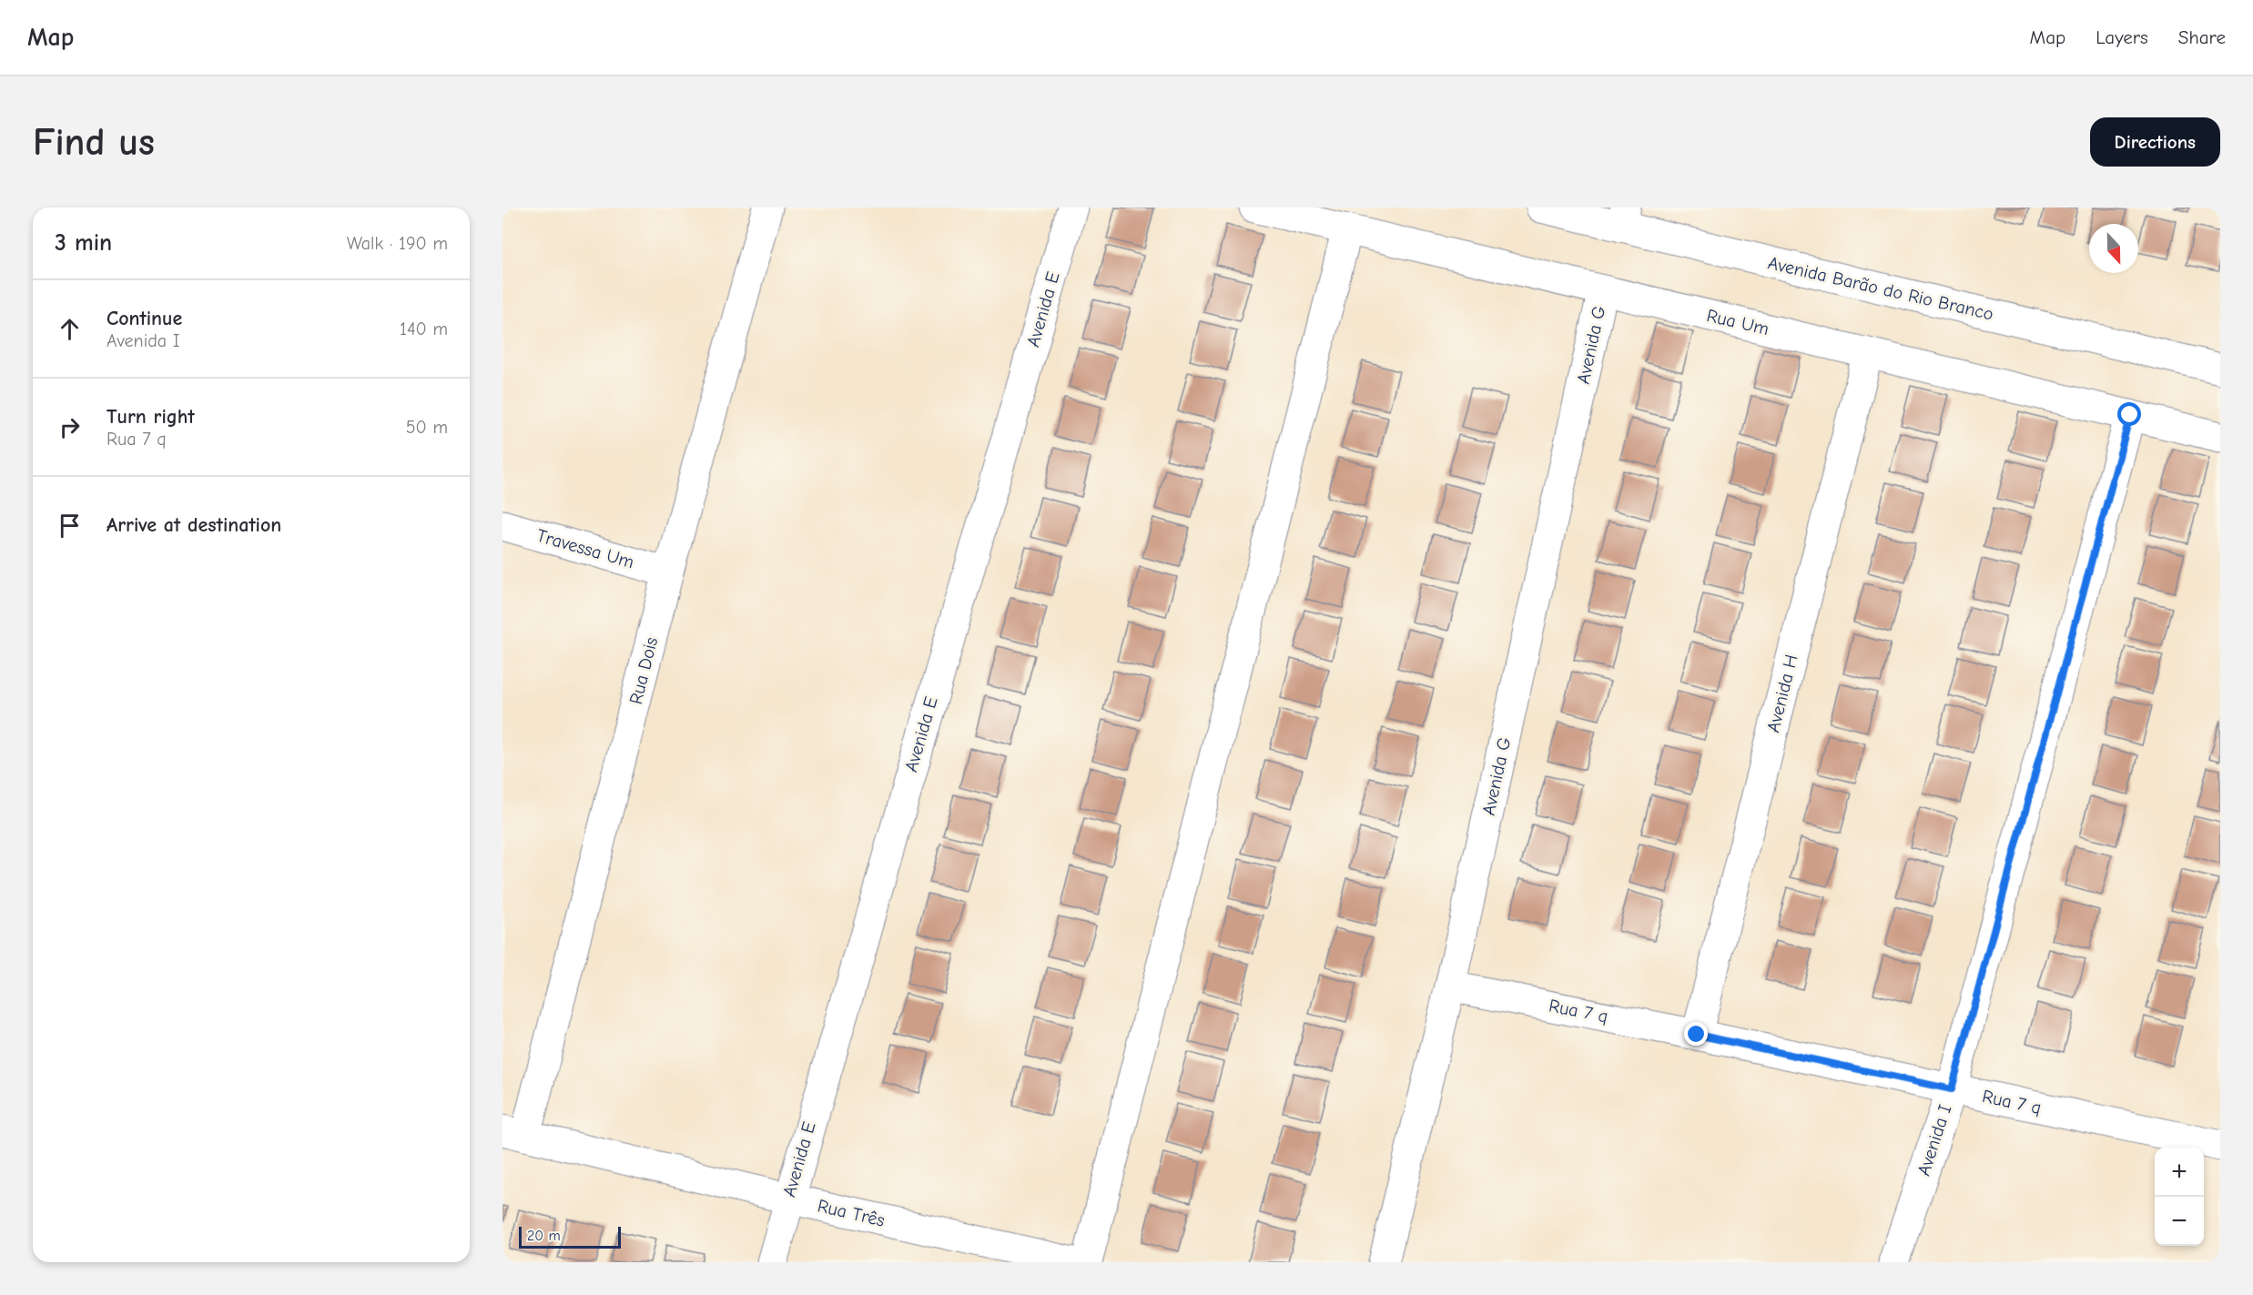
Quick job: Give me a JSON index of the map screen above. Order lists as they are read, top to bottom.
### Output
{
  "streets": {
    "street": [
      "Avenida Barão do Rio Branco",
      "Avenida E",
      "Rua Um",
      "Avenida G",
      "Travessa Um",
      "Rua Dois",
      "Avenida H",
      "Rua 7 q",
      "Avenida I",
      "Rua Três"
    ]
  },
  "crossings": [
    ["Avenida E", "Rua Três"],
    ["Rua Um", "Avenida G"],
    ["Rua Um", "Avenida H"],
    ["Rua Um", "Avenida I"],
    ["Avenida G", "Rua 7 q"],
    ["Travessa Um", "Rua Dois"],
    ["Rua Dois", "Rua Três"],
    ["Avenida H", "Rua 7 q"],
    ["Rua 7 q", "Avenida I"]
  ],
  "scale_bar": "20 m",
  "north": "bottom",
  "page": {
    "header": "Map",
    "nav": ["Map", "Layers", "Share"],
    "buttons": "Directions",
    "title": "Find us",
    "heading": ["3 min", "Walk · 190 m"],
    "list": [
      ["Continue", "Avenida I", "140 m"],
      ["Turn right", "Rua 7 q", "50 m"],
      "Arrive at destination"
    ],
    "map_buttons": ["+", "−"],
    "scale": "20 m"
  }
}
